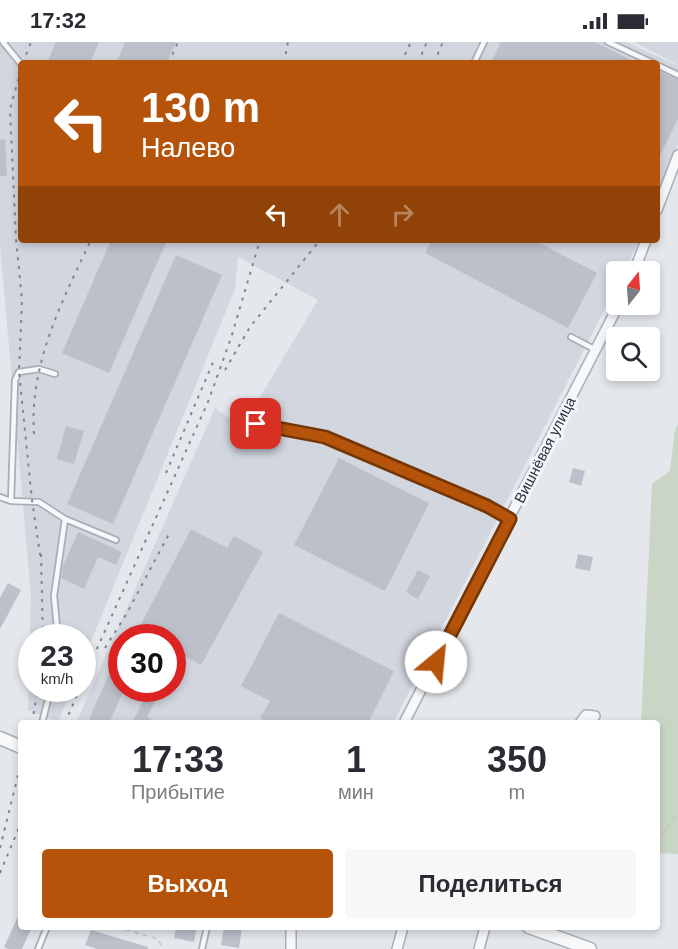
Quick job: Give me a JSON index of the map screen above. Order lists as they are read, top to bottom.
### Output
{
  "streets": {
    "street": ["Вишнёвая улица"]
  },
  "north": "top",
  "page": {
    "status": "17:32",
    "turn": ["130 m", "Налево"],
    "speed": "23 km/h",
    "limit": "30",
    "eta": [
      "17:33",
      "Прибытие",
      "1",
      "мин",
      "350",
      "m"
    ],
    "buttons": ["Выход", "Поделиться"]
  }
}
